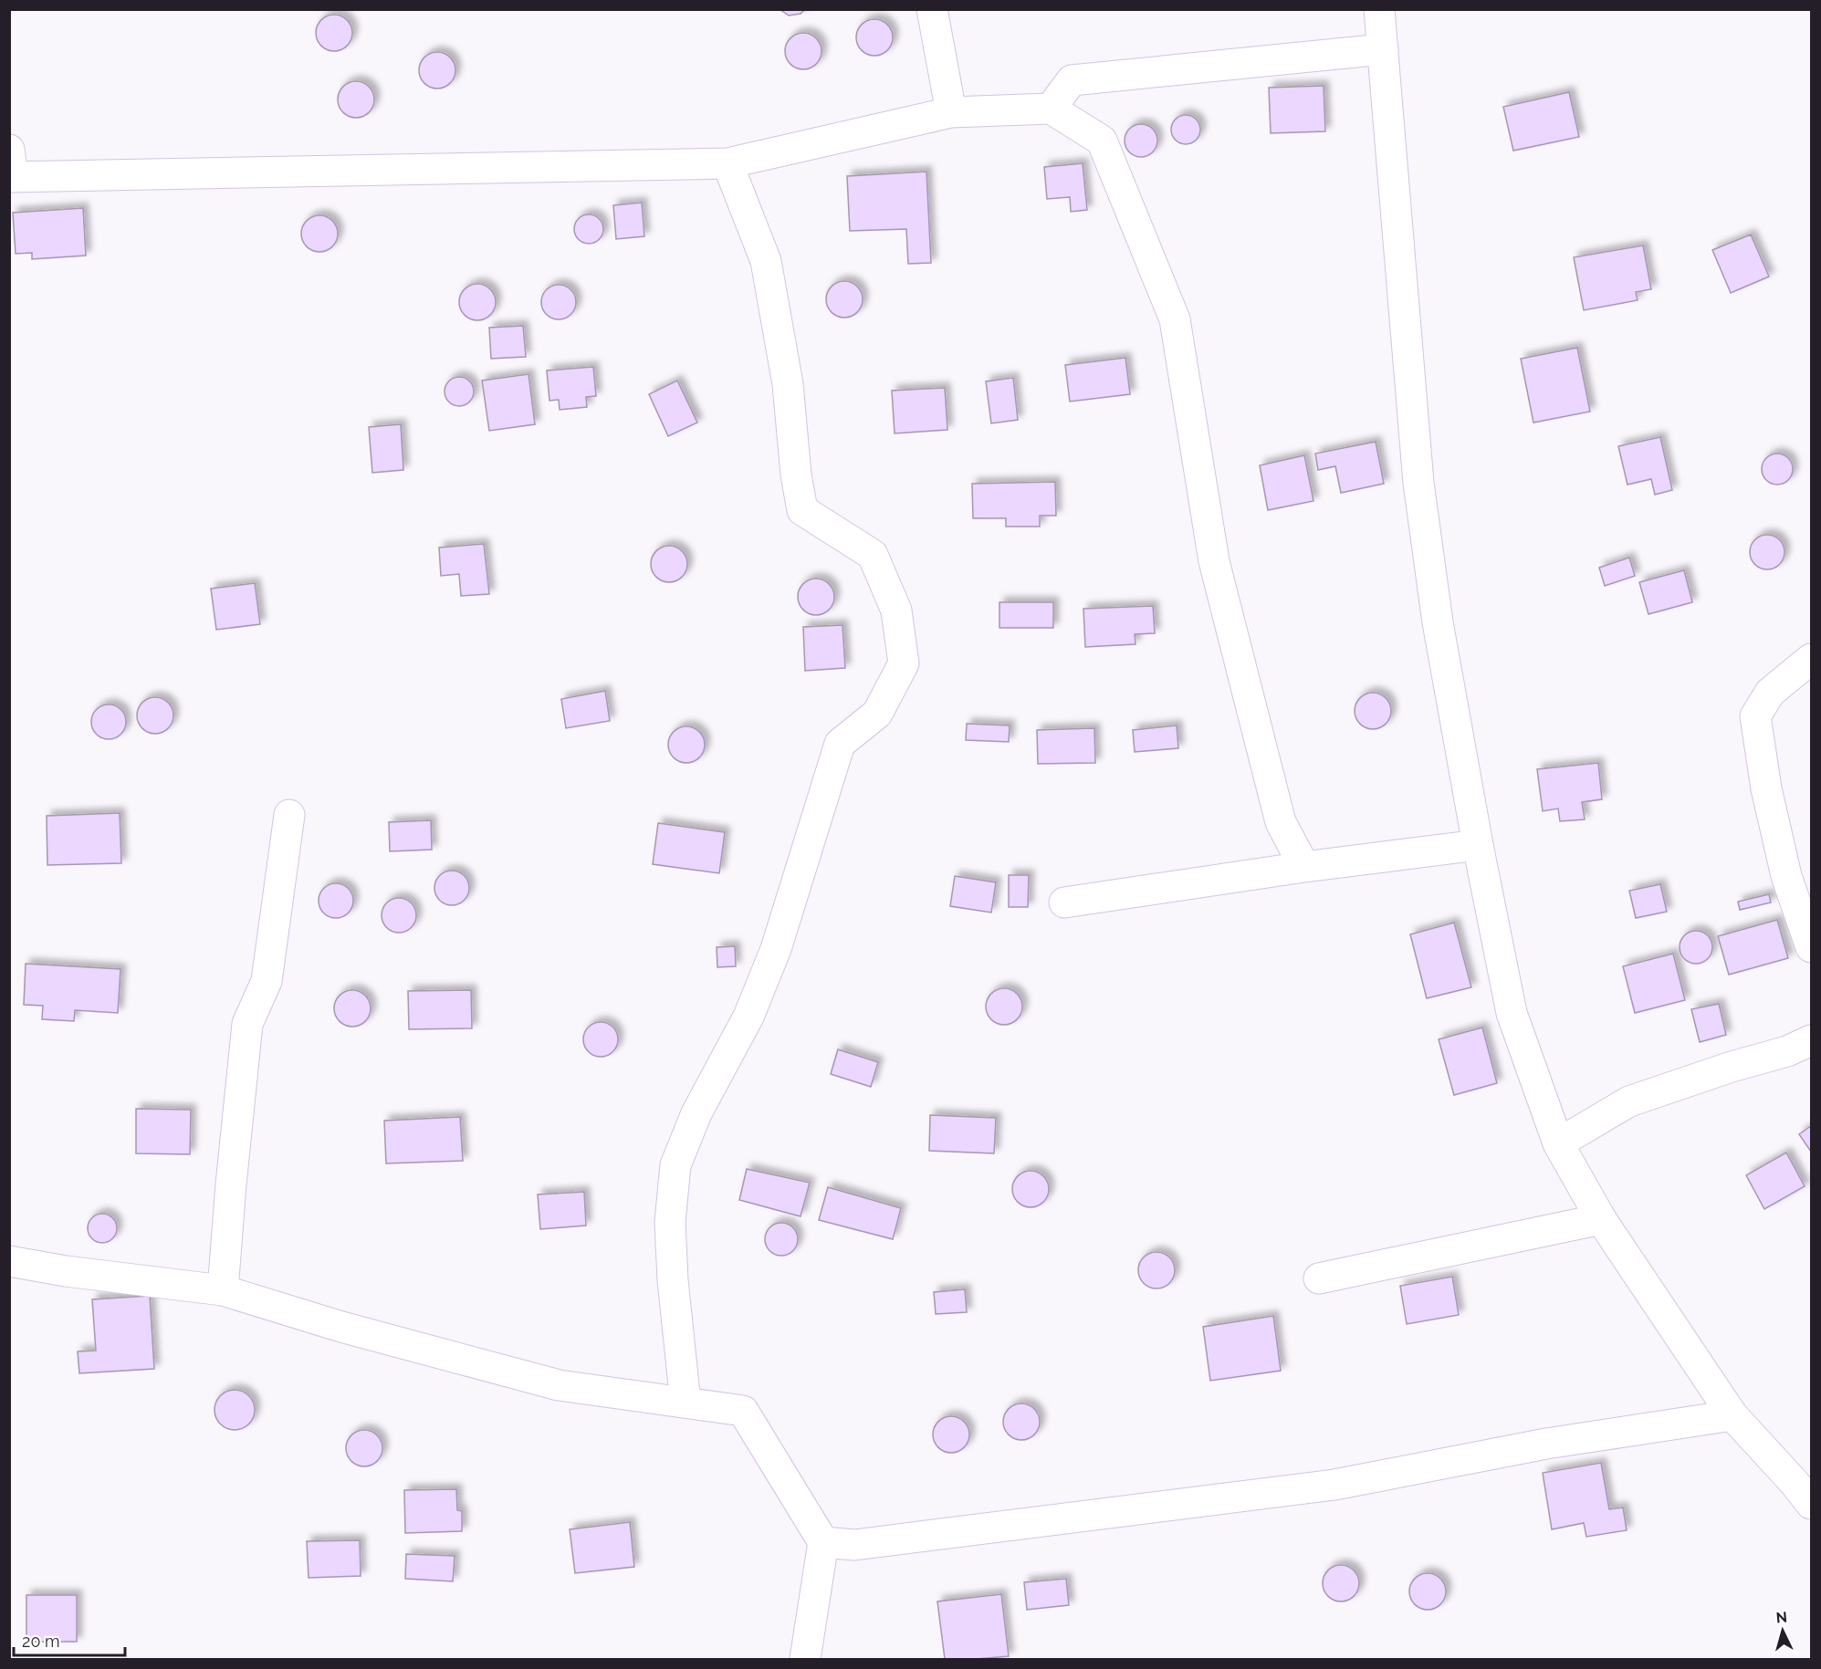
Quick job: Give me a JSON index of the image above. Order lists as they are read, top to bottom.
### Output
{
  "scale_bar": "20 m",
  "north": "top"
}
